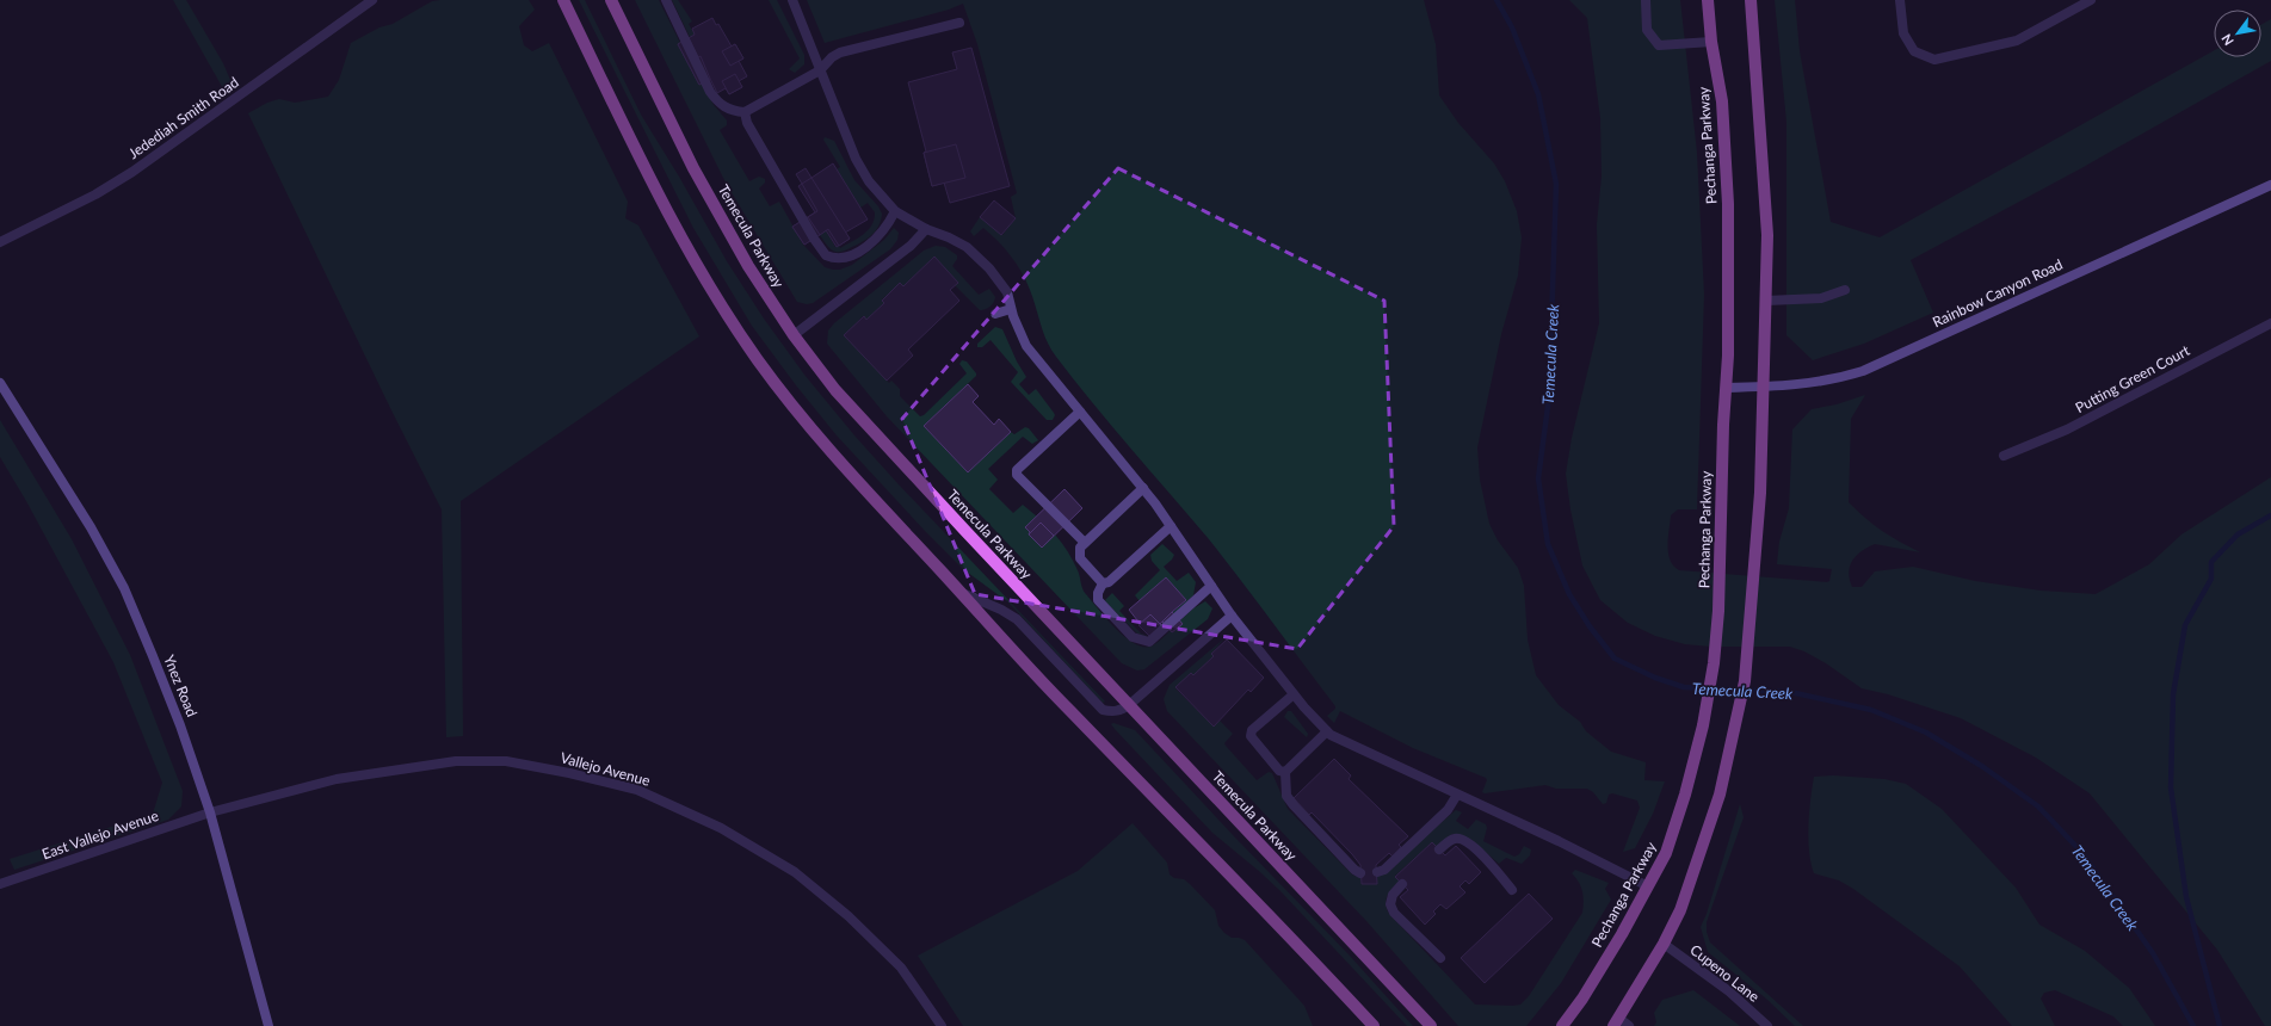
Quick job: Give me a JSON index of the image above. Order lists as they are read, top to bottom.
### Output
{
  "streets": {
    "main road": [
      "Pechanga Parkway",
      "Temecula Parkway",
      "Rainbow Canyon Road",
      "Ynez Road"
    ],
    "street": [
      "Jedediah Smith Road",
      "Putting Green Court",
      "Vallejo Avenue",
      "East Vallejo Avenue",
      "Cupeno Lane"
    ]
  },
  "crossings": [
    ["Pechanga Parkway", "Rainbow Canyon Road"],
    ["Ynez Road", "Vallejo Avenue"],
    ["Ynez Road", "East Vallejo Avenue"],
    ["Vallejo Avenue", "East Vallejo Avenue"]
  ],
  "water": ["Temecula Creek"],
  "north": "bottom left"
}
